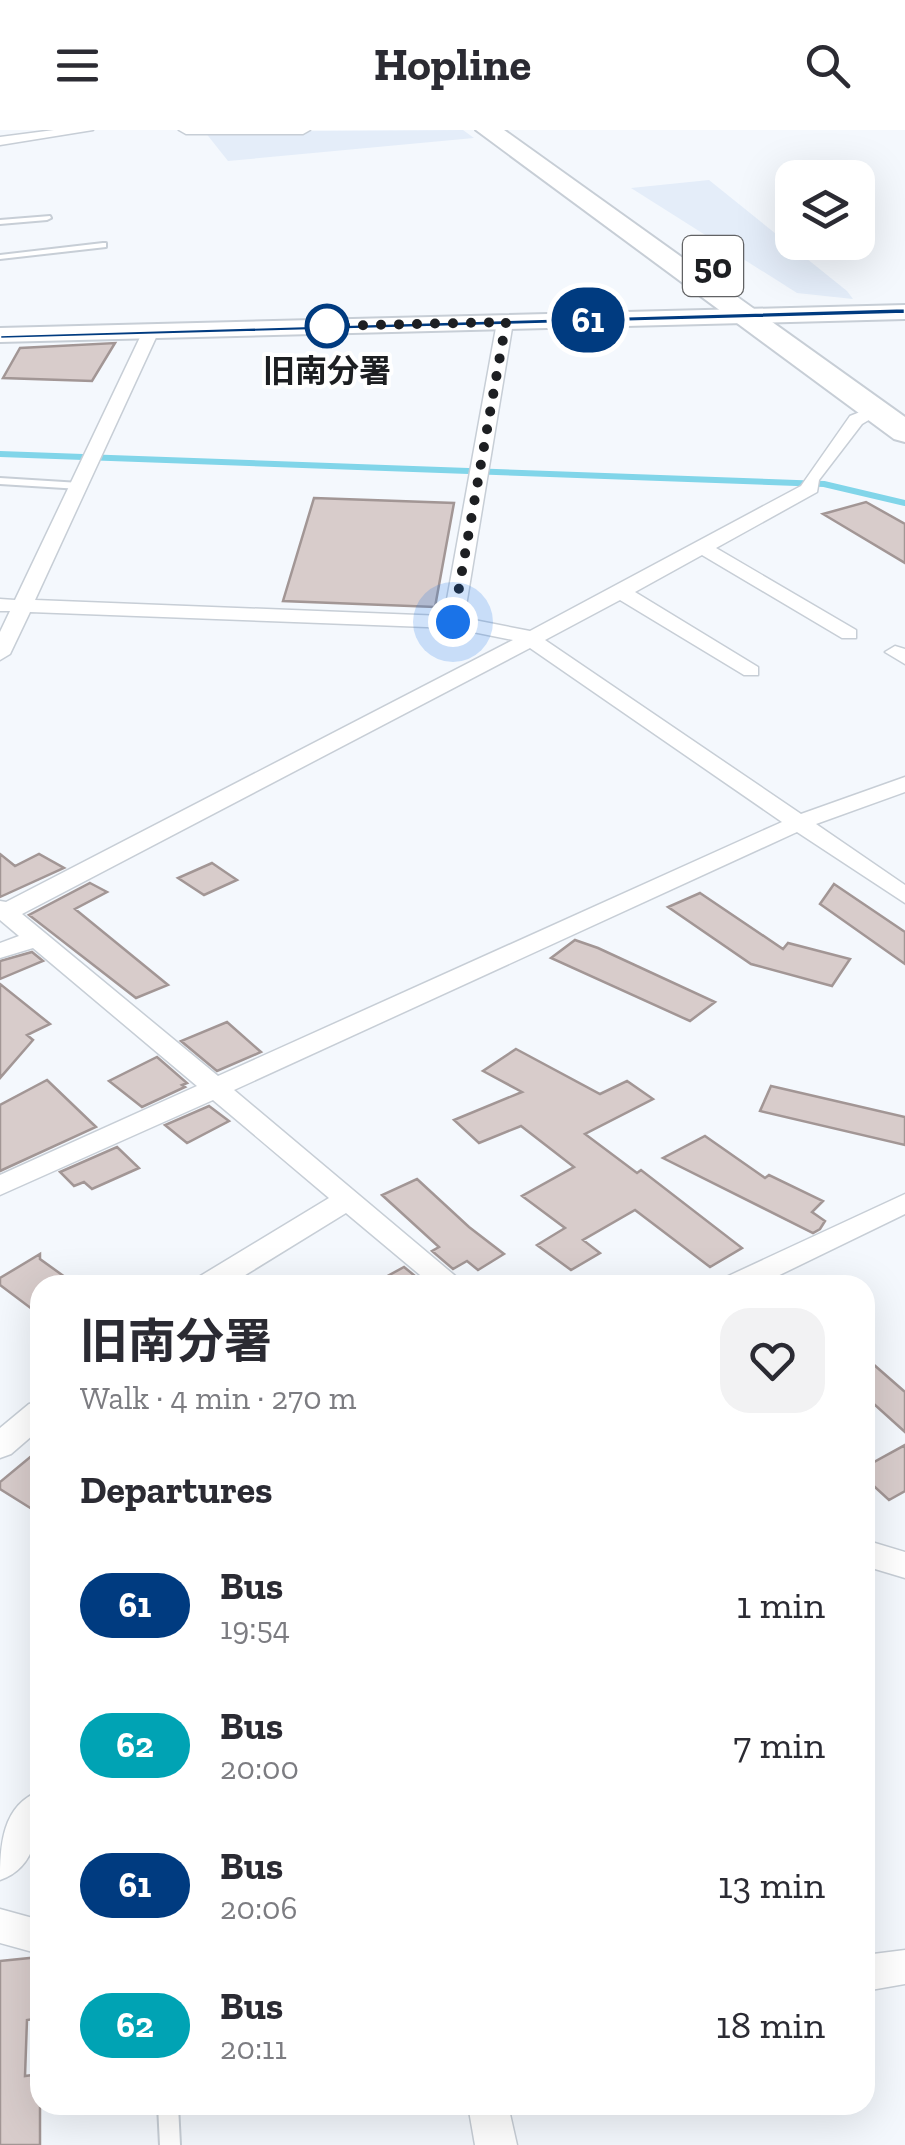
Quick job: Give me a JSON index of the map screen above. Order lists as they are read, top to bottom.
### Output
{
  "streets": {
    "highway": ["50"]
  },
  "places": ["旧南分署"],
  "lines": ["bus line 61"],
  "page": {
    "header": "Hopline",
    "on_map": "61",
    "heading": [
      ["旧南分署", "Walk · 4 min · 270 m"],
      "Departures"
    ],
    "list": [
      {
        "mark": "61",
        "name": "Bus",
        "note": "19:54",
        "value": "1 min"
      },
      {
        "mark": "62",
        "name": "Bus",
        "note": "20:00",
        "value": "7 min"
      },
      {
        "mark": "61",
        "name": "Bus",
        "note": "20:06",
        "value": "13 min"
      },
      {
        "mark": "62",
        "name": "Bus",
        "note": "20:11",
        "value": "18 min"
      }
    ]
  }
}
